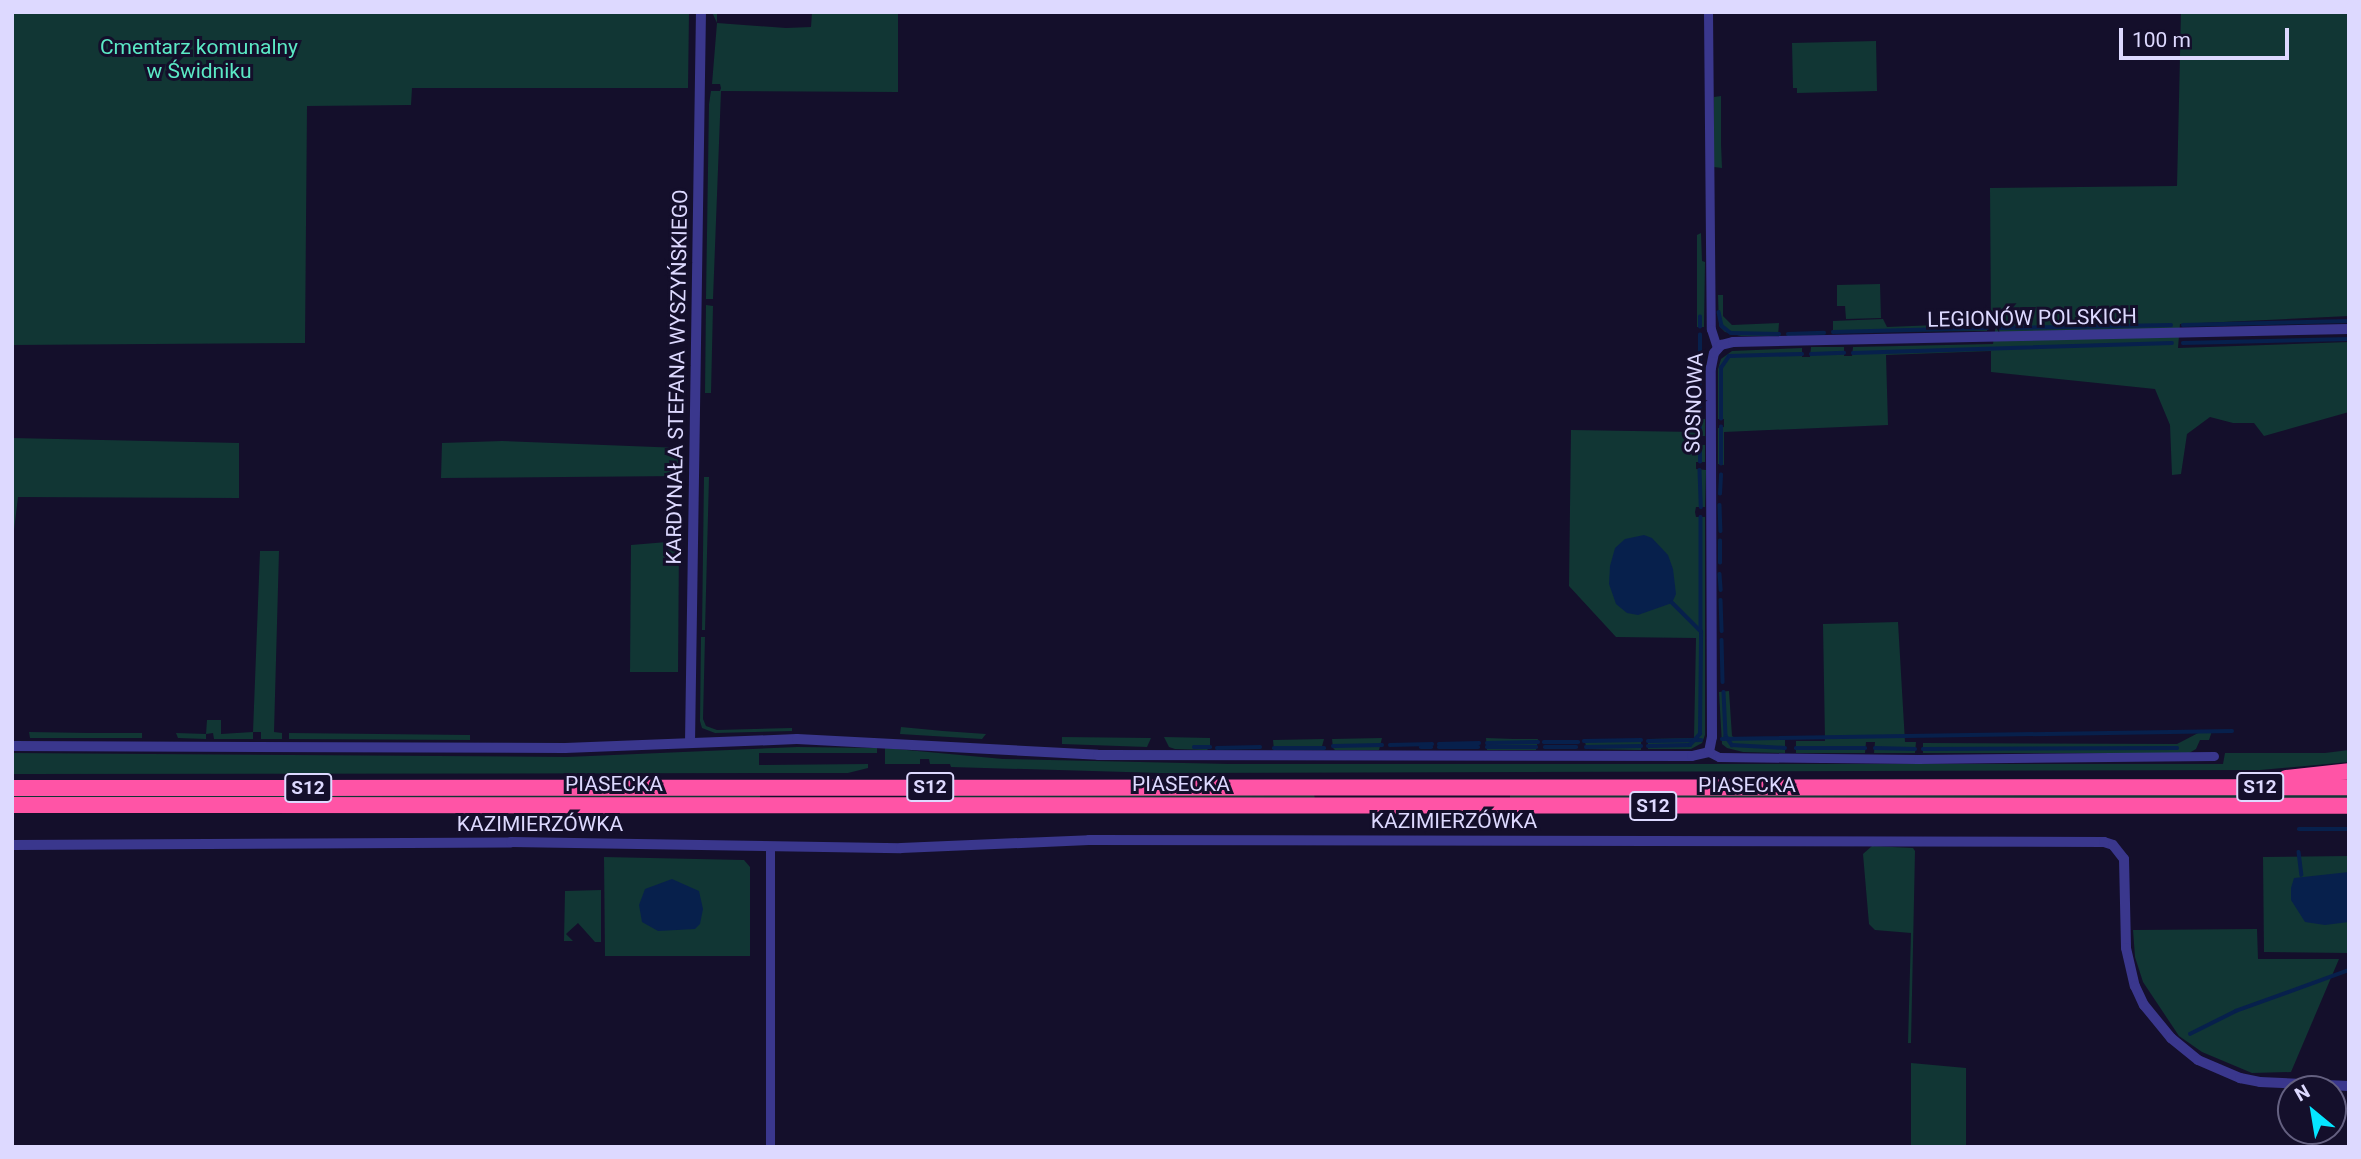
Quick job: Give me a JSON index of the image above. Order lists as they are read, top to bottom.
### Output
{
  "streets": {
    "highway": ["PIASECKA", "S12"],
    "street": [
      "LEGIONÓW POLSKICH",
      "KARDYNAŁA STEFANA WYSZYŃSKIEGO",
      "SOSNOWA",
      "KAZIMIERZÓWKA"
    ]
  },
  "crossings": [
    ["LEGIONÓW POLSKICH", "SOSNOWA"]
  ],
  "parks": ["Cmentarz komunalny w Świdniku"],
  "scale_bar": "100 m",
  "north": "top left"
}
